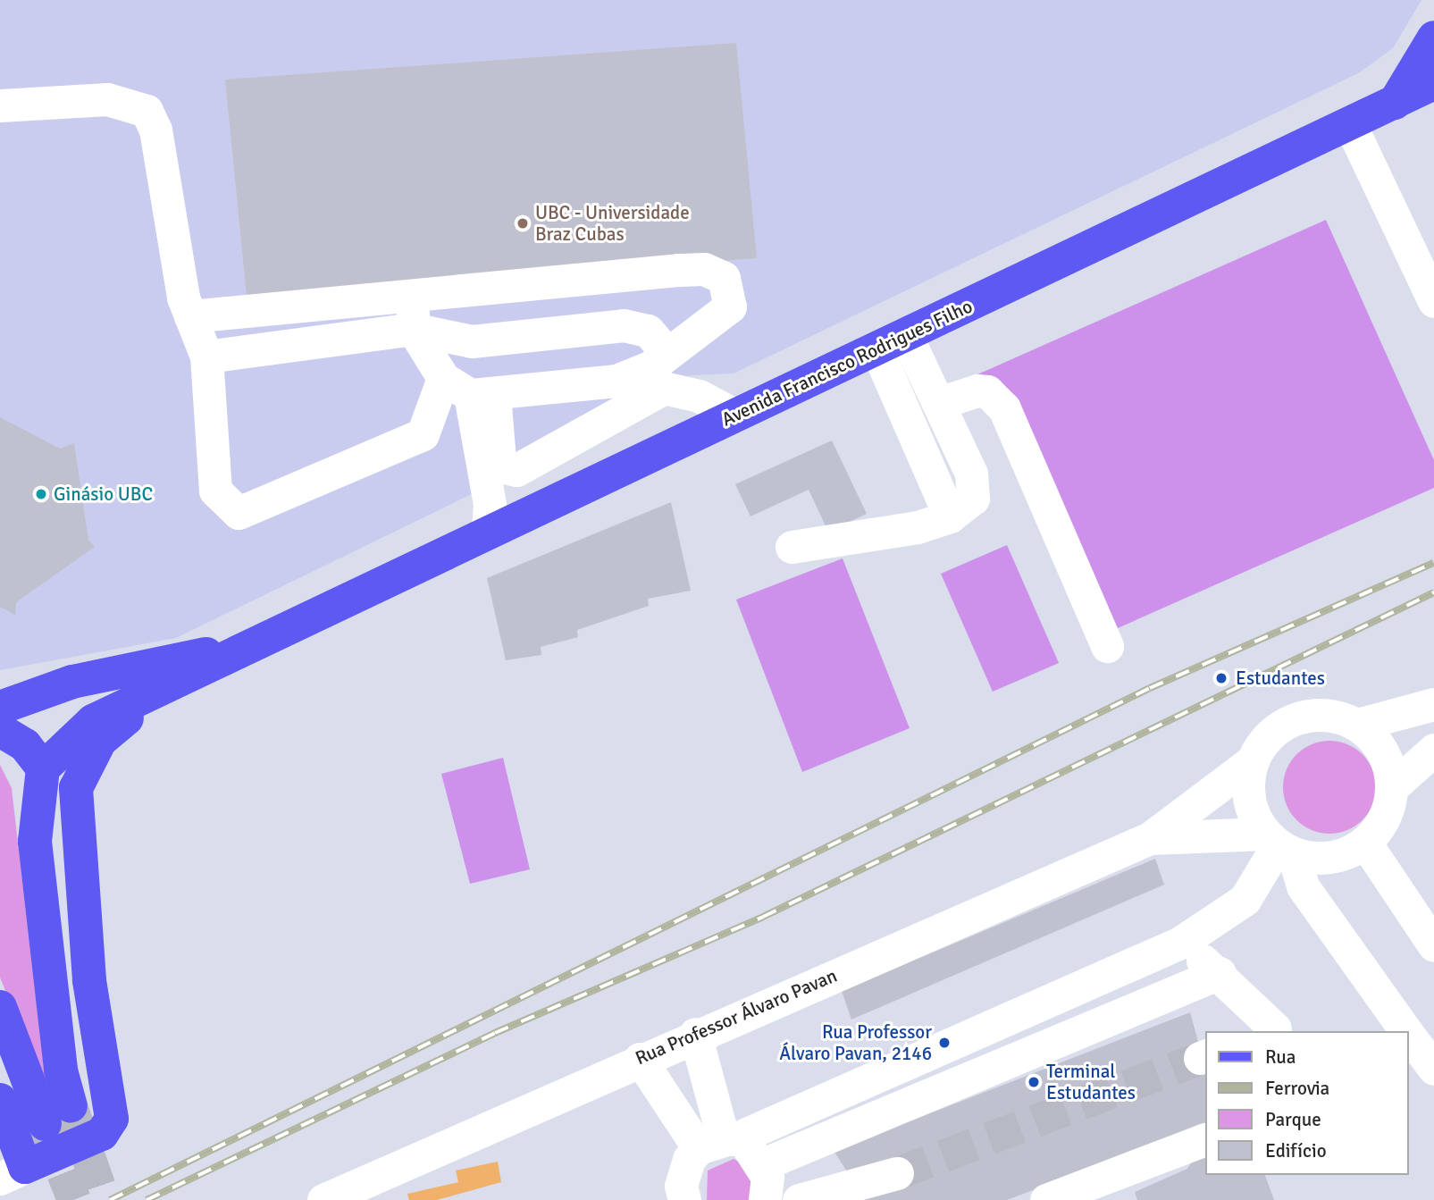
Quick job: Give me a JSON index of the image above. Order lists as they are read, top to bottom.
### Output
{
  "streets": {
    "main road": ["Avenida Francisco Rodrigues Filho"],
    "street": ["Rua Professor Álvaro Pavan"]
  },
  "places": [
    "UBC - Universidade Braz Cubas",
    "Ginásio UBC",
    "Estudantes",
    "Rua Professor Álvaro Pavan, 2146",
    "Terminal Estudantes"
  ],
  "legend": [
    "Rua",
    "Ferrovia",
    "Parque",
    "Edifício"
  ]
}
